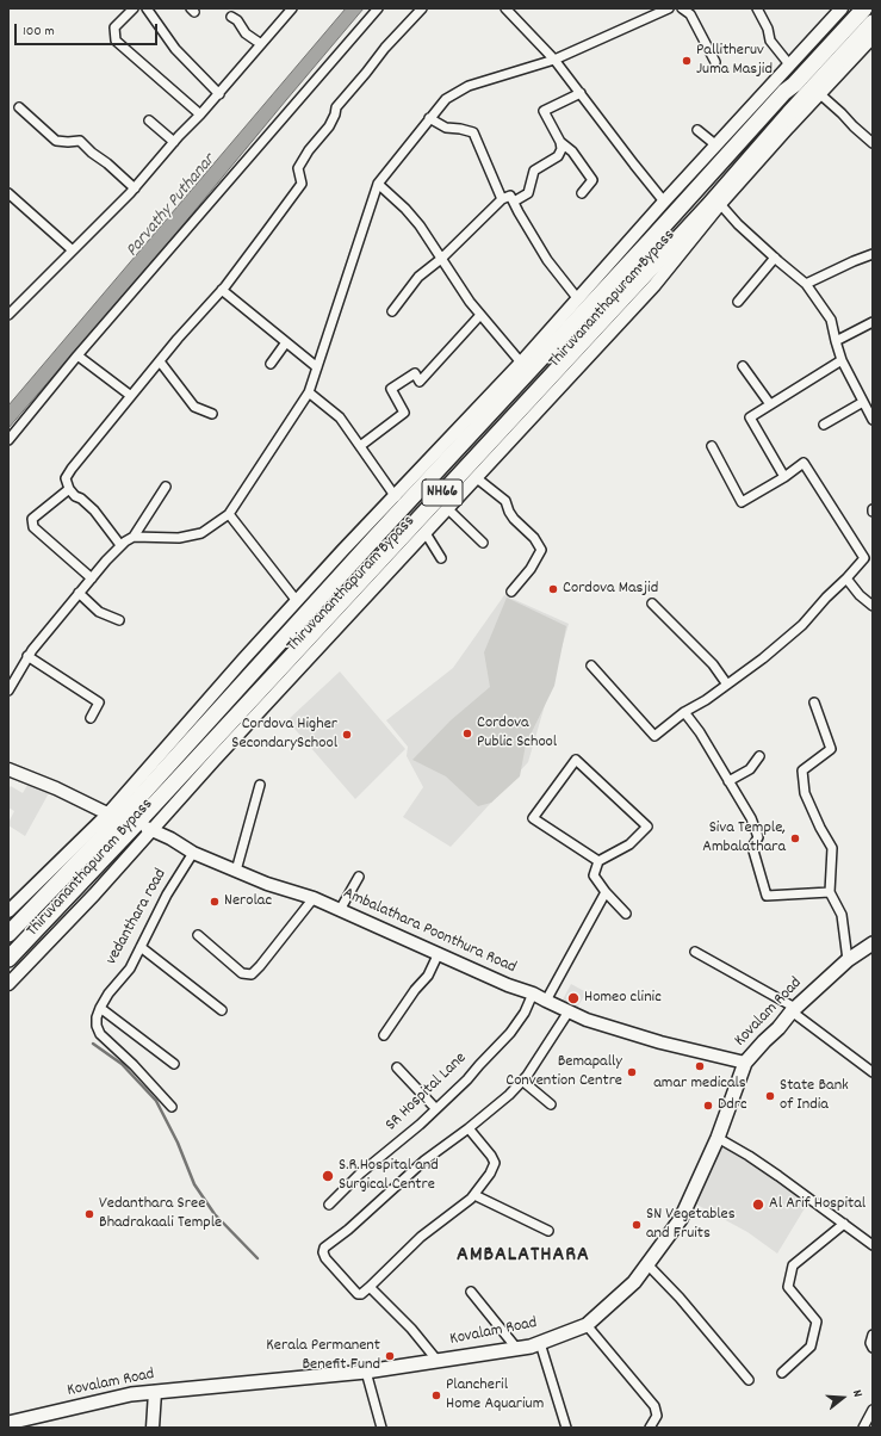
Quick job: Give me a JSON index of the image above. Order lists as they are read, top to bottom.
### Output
{
  "streets": {
    "highway": ["Thiruvananthapuram Bypass", "NH66"],
    "main road": ["Kovalam Road"],
    "street": ["vedanthara road", "Ambalathara Poonthura Road", "SR Hospital Lane"]
  },
  "crossings": [
    ["Thiruvananthapuram Bypass", "Ambalathara Poonthura Road"],
    ["vedanthara road", "Ambalathara Poonthura Road"],
    ["Ambalathara Poonthura Road", "Kovalam Road"],
    ["Ambalathara Poonthura Road", "SR Hospital Lane"]
  ],
  "districts": ["AMBALATHARA"],
  "water": ["Parvathy Puthanar"],
  "places": [
    "Pallitheruv Juma Masjid",
    "Cordova Masjid",
    "Cordova Public School",
    "Cordova Higher SecondarySchool",
    "Siva Temple, Ambalathara",
    "Nerolac",
    "Homeo clinic",
    "amar medicals",
    "Bemapally Convention Centre",
    "State Bank of India",
    "Ddrc",
    "S.R.Hospital and Surgical Centre",
    "Al Arif Hospital",
    "Vedanthara Sree Bhadrakaali Temple",
    "SN Vegetables and Fruits",
    "Kerala Permanent Benefit Fund",
    "Plancheril Home Aquarium"
  ],
  "scale_bar": "100 m",
  "north": "right"
}
